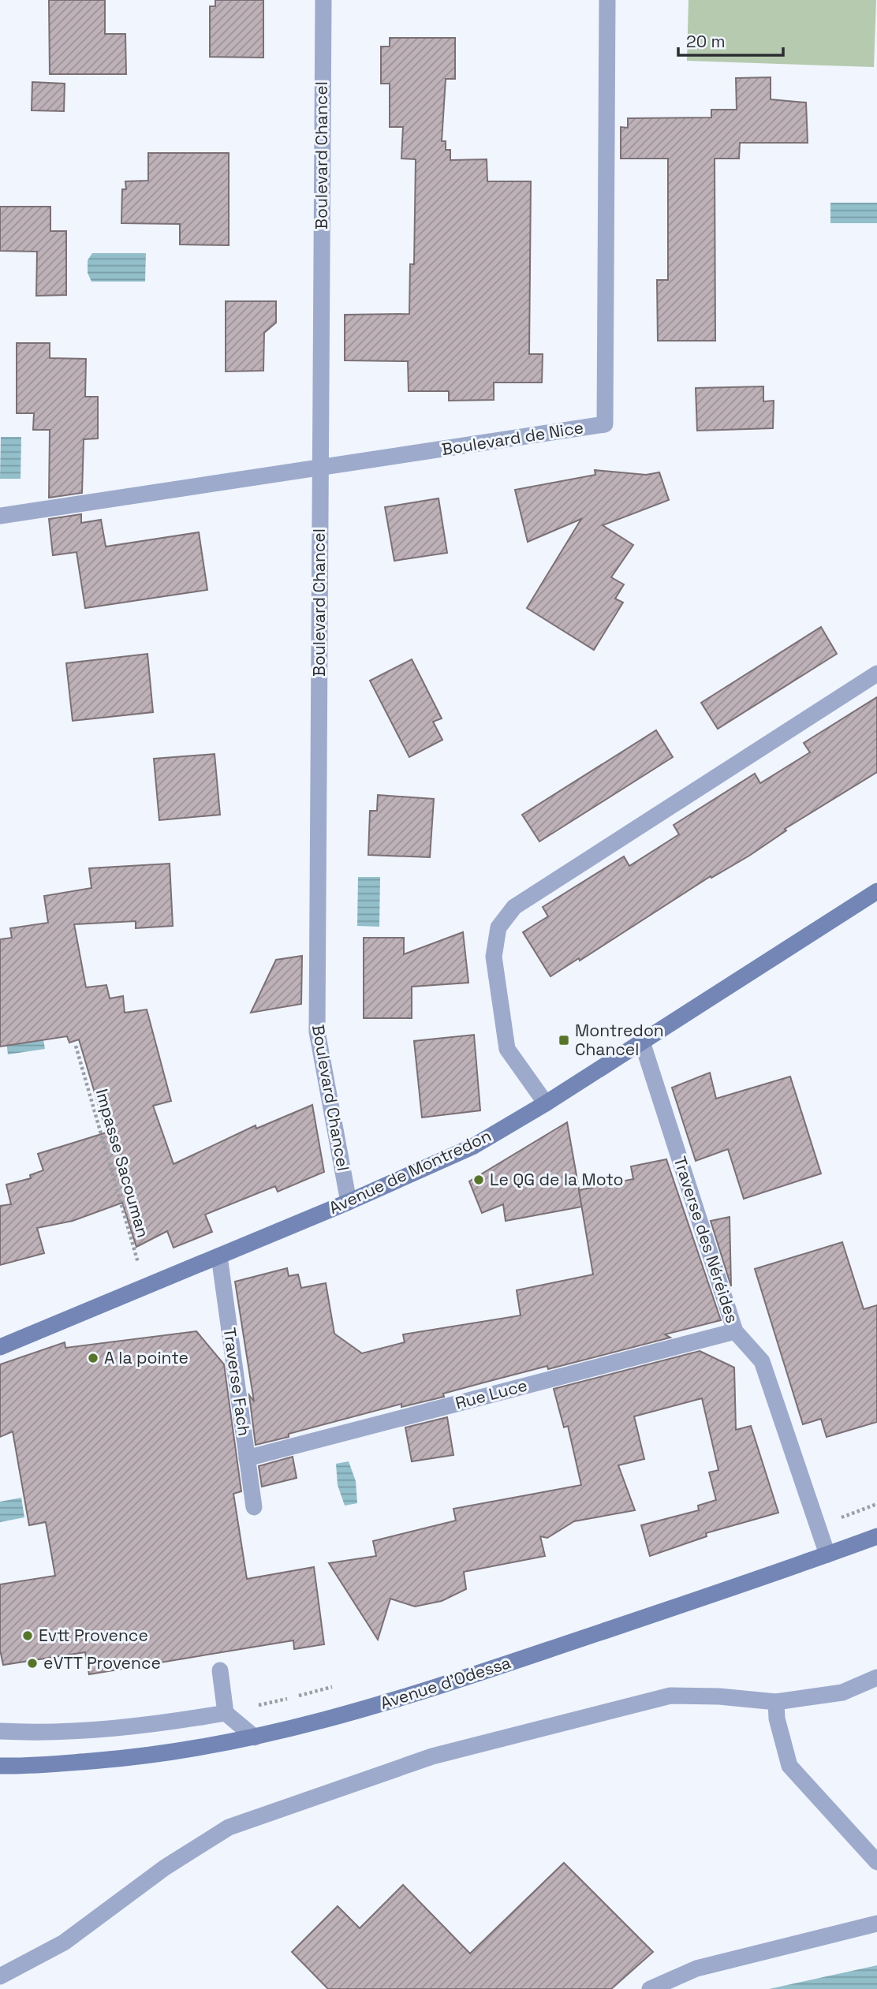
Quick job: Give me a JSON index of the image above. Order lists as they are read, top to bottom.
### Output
{
  "streets": {
    "street": [
      "Boulevard Chancel",
      "Boulevard de Nice",
      "Avenue de Montredon",
      "Traverse des Néréides",
      "Traverse Fach",
      "Rue Luce",
      "Avenue d'Odessa"
    ],
    "path": ["Impasse Sacouman"]
  },
  "crossings": [
    ["Boulevard Chancel", "Boulevard de Nice"],
    ["Boulevard Chancel", "Avenue de Montredon"],
    ["Impasse Sacouman", "Avenue de Montredon"],
    ["Avenue de Montredon", "Traverse des Néréides"],
    ["Avenue de Montredon", "Traverse Fach"],
    ["Traverse des Néréides", "Rue Luce"],
    ["Traverse des Néréides", "Avenue d'Odessa"],
    ["Traverse Fach", "Rue Luce"]
  ],
  "places": {
    "transit": ["Montredon Chancel"],
    "other": [
      "Le QG de la Moto",
      "A la pointe",
      "Evtt Provence",
      "eVTT Provence"
    ]
  },
  "scale_bar": "20 m"
}
